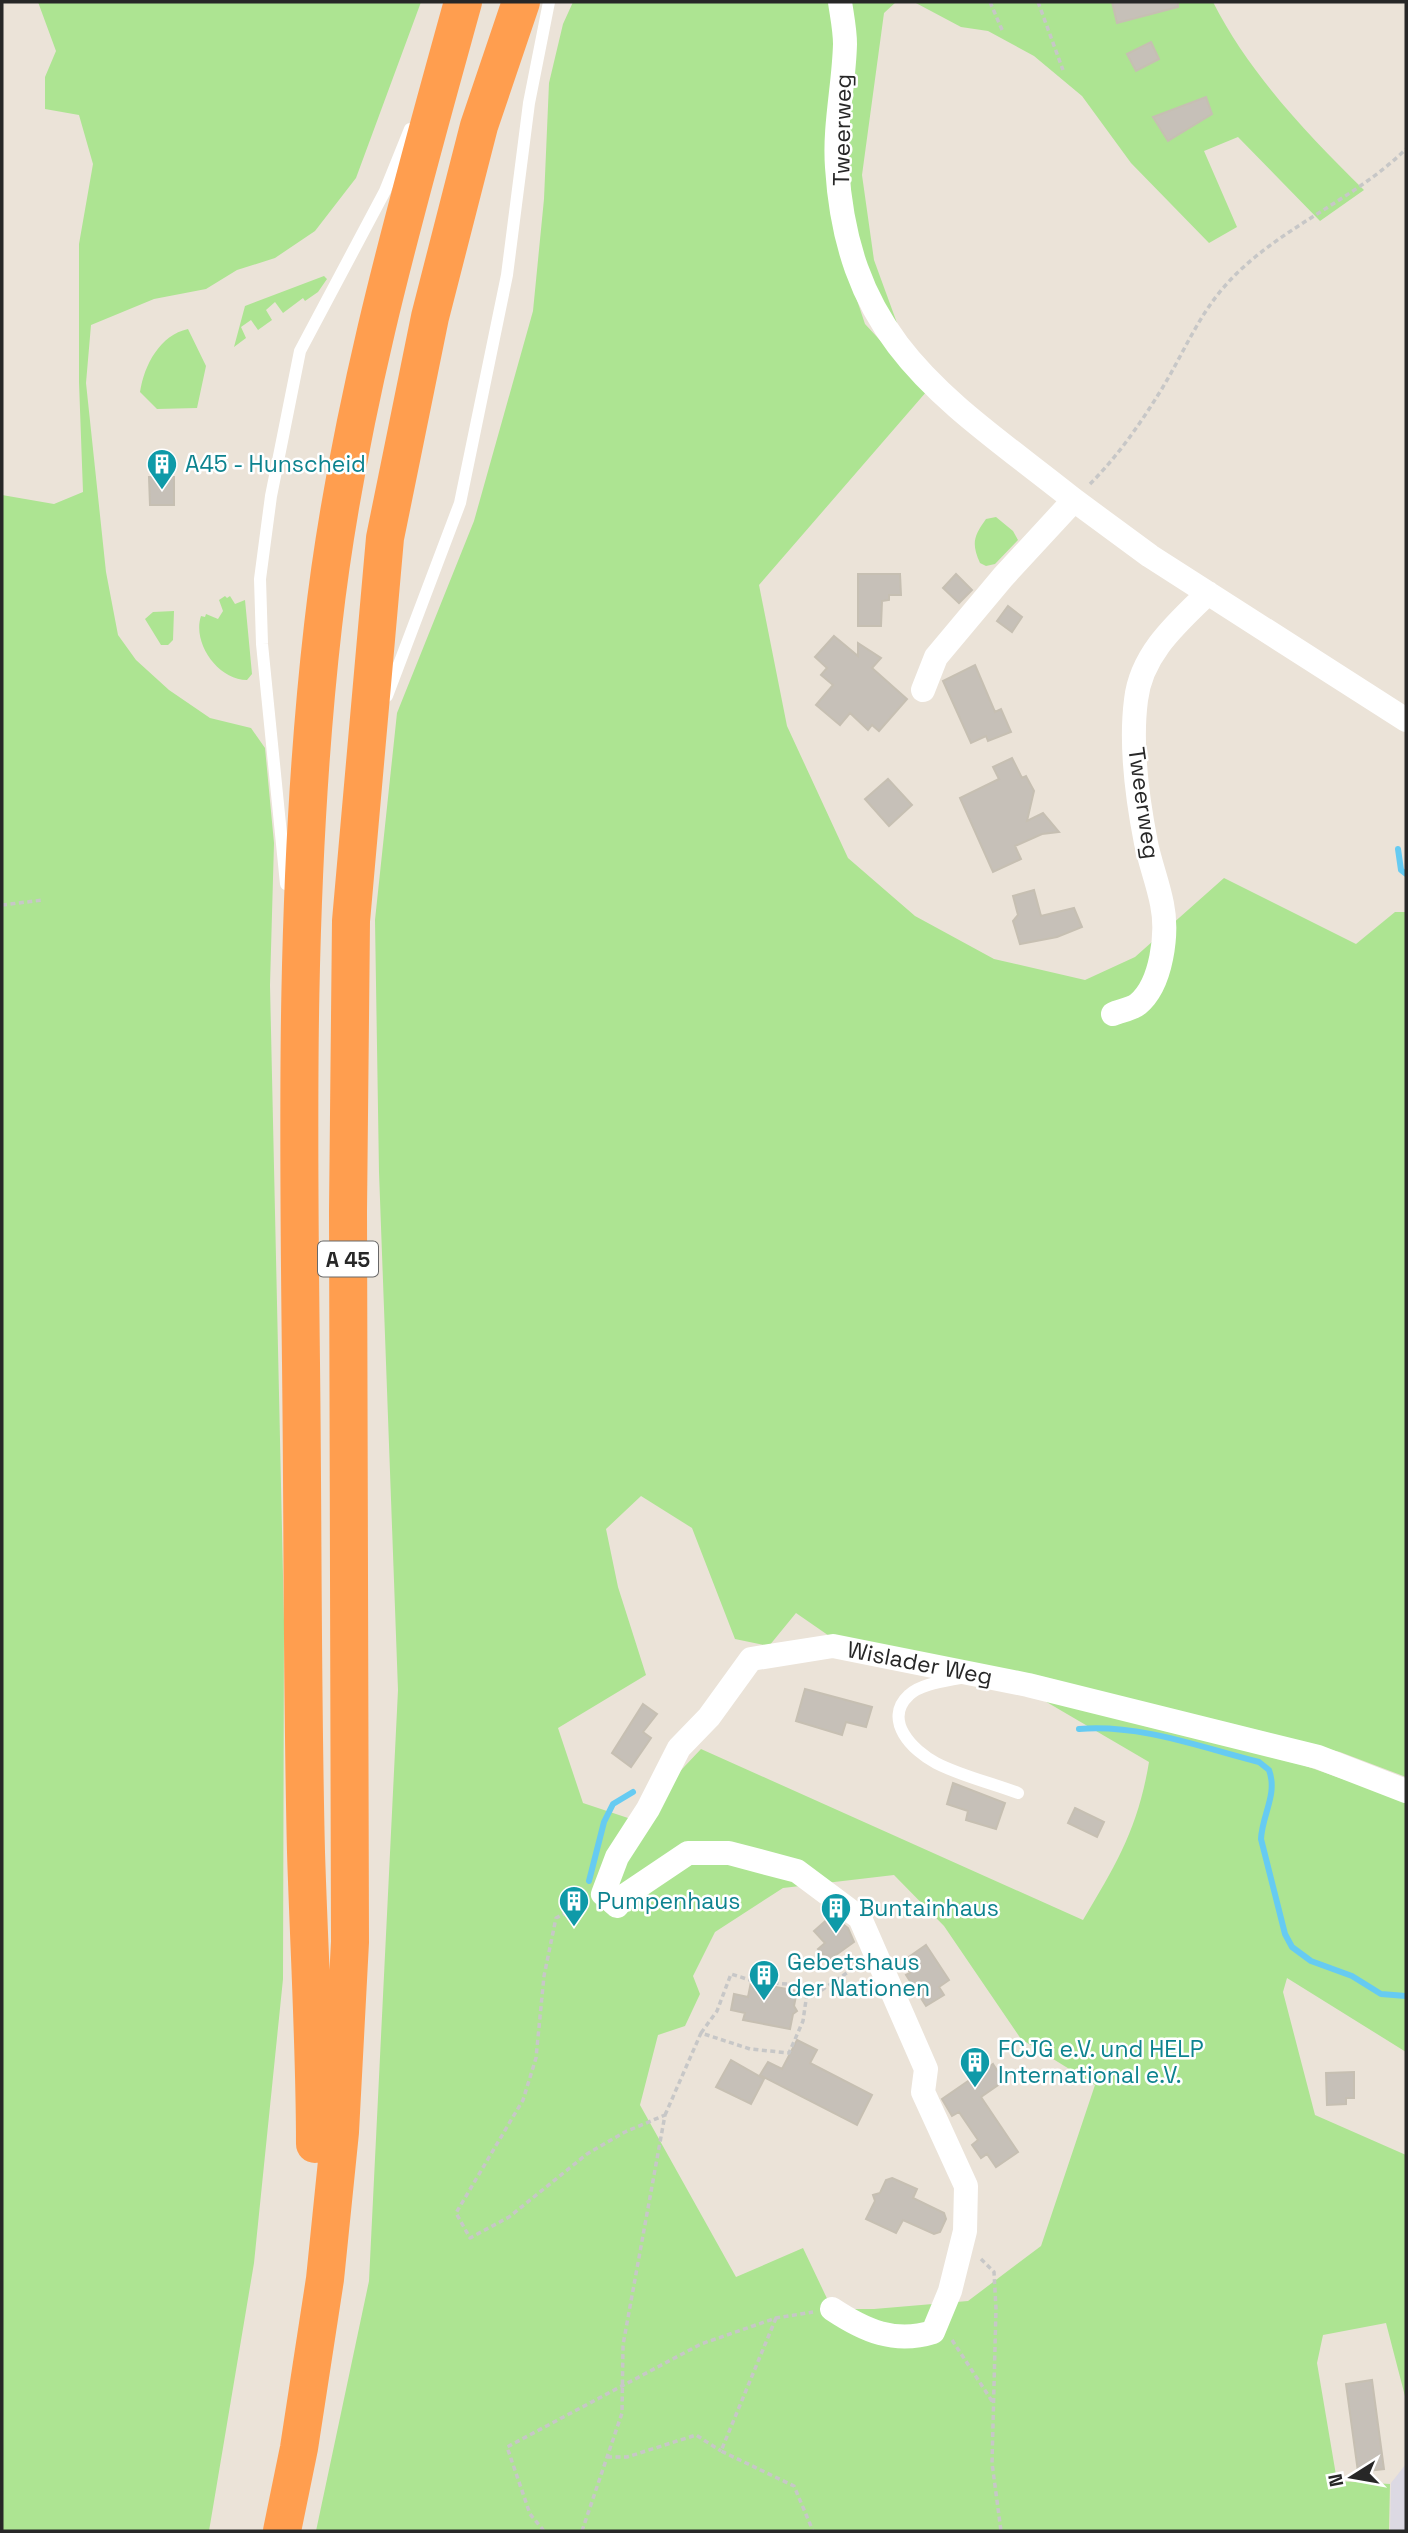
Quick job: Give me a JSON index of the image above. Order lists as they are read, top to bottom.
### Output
{
  "streets": {
    "highway": ["A 45"],
    "street": ["Tweerweg", "Wislader Weg"]
  },
  "places": {
    "building": [
      "A45 - Hunscheid",
      "Pumpenhaus",
      "Buntainhaus",
      "Gebetshaus der Nationen",
      "FCJG e.V. und HELP International e.V."
    ]
  },
  "north": "left"
}
